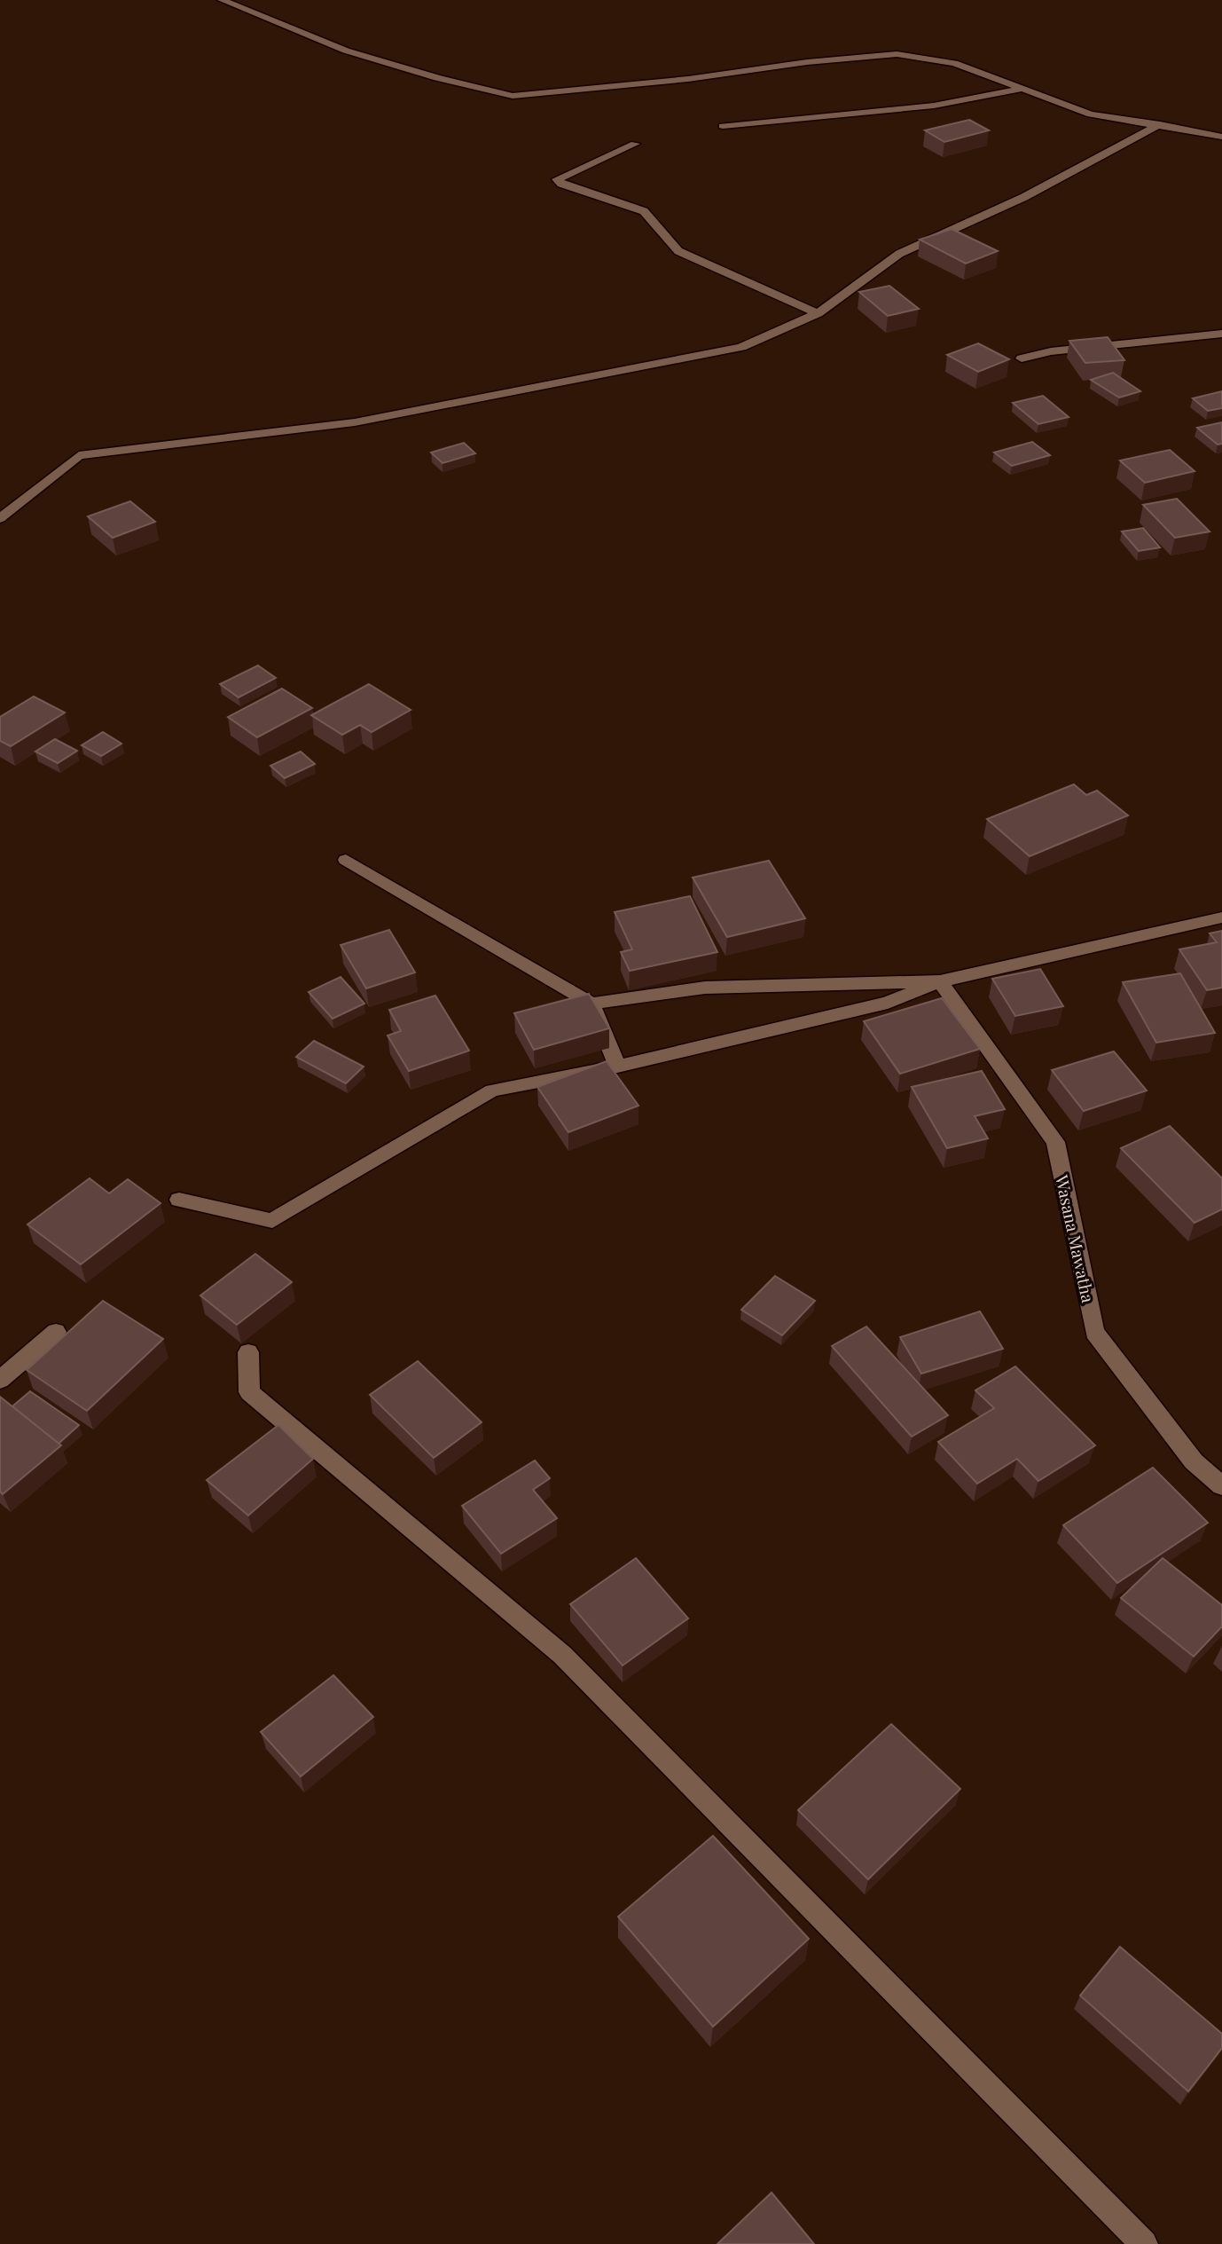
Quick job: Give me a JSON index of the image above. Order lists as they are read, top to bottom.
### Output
{
  "streets": {
    "street": ["Wasana Mawatha"]
  }
}
